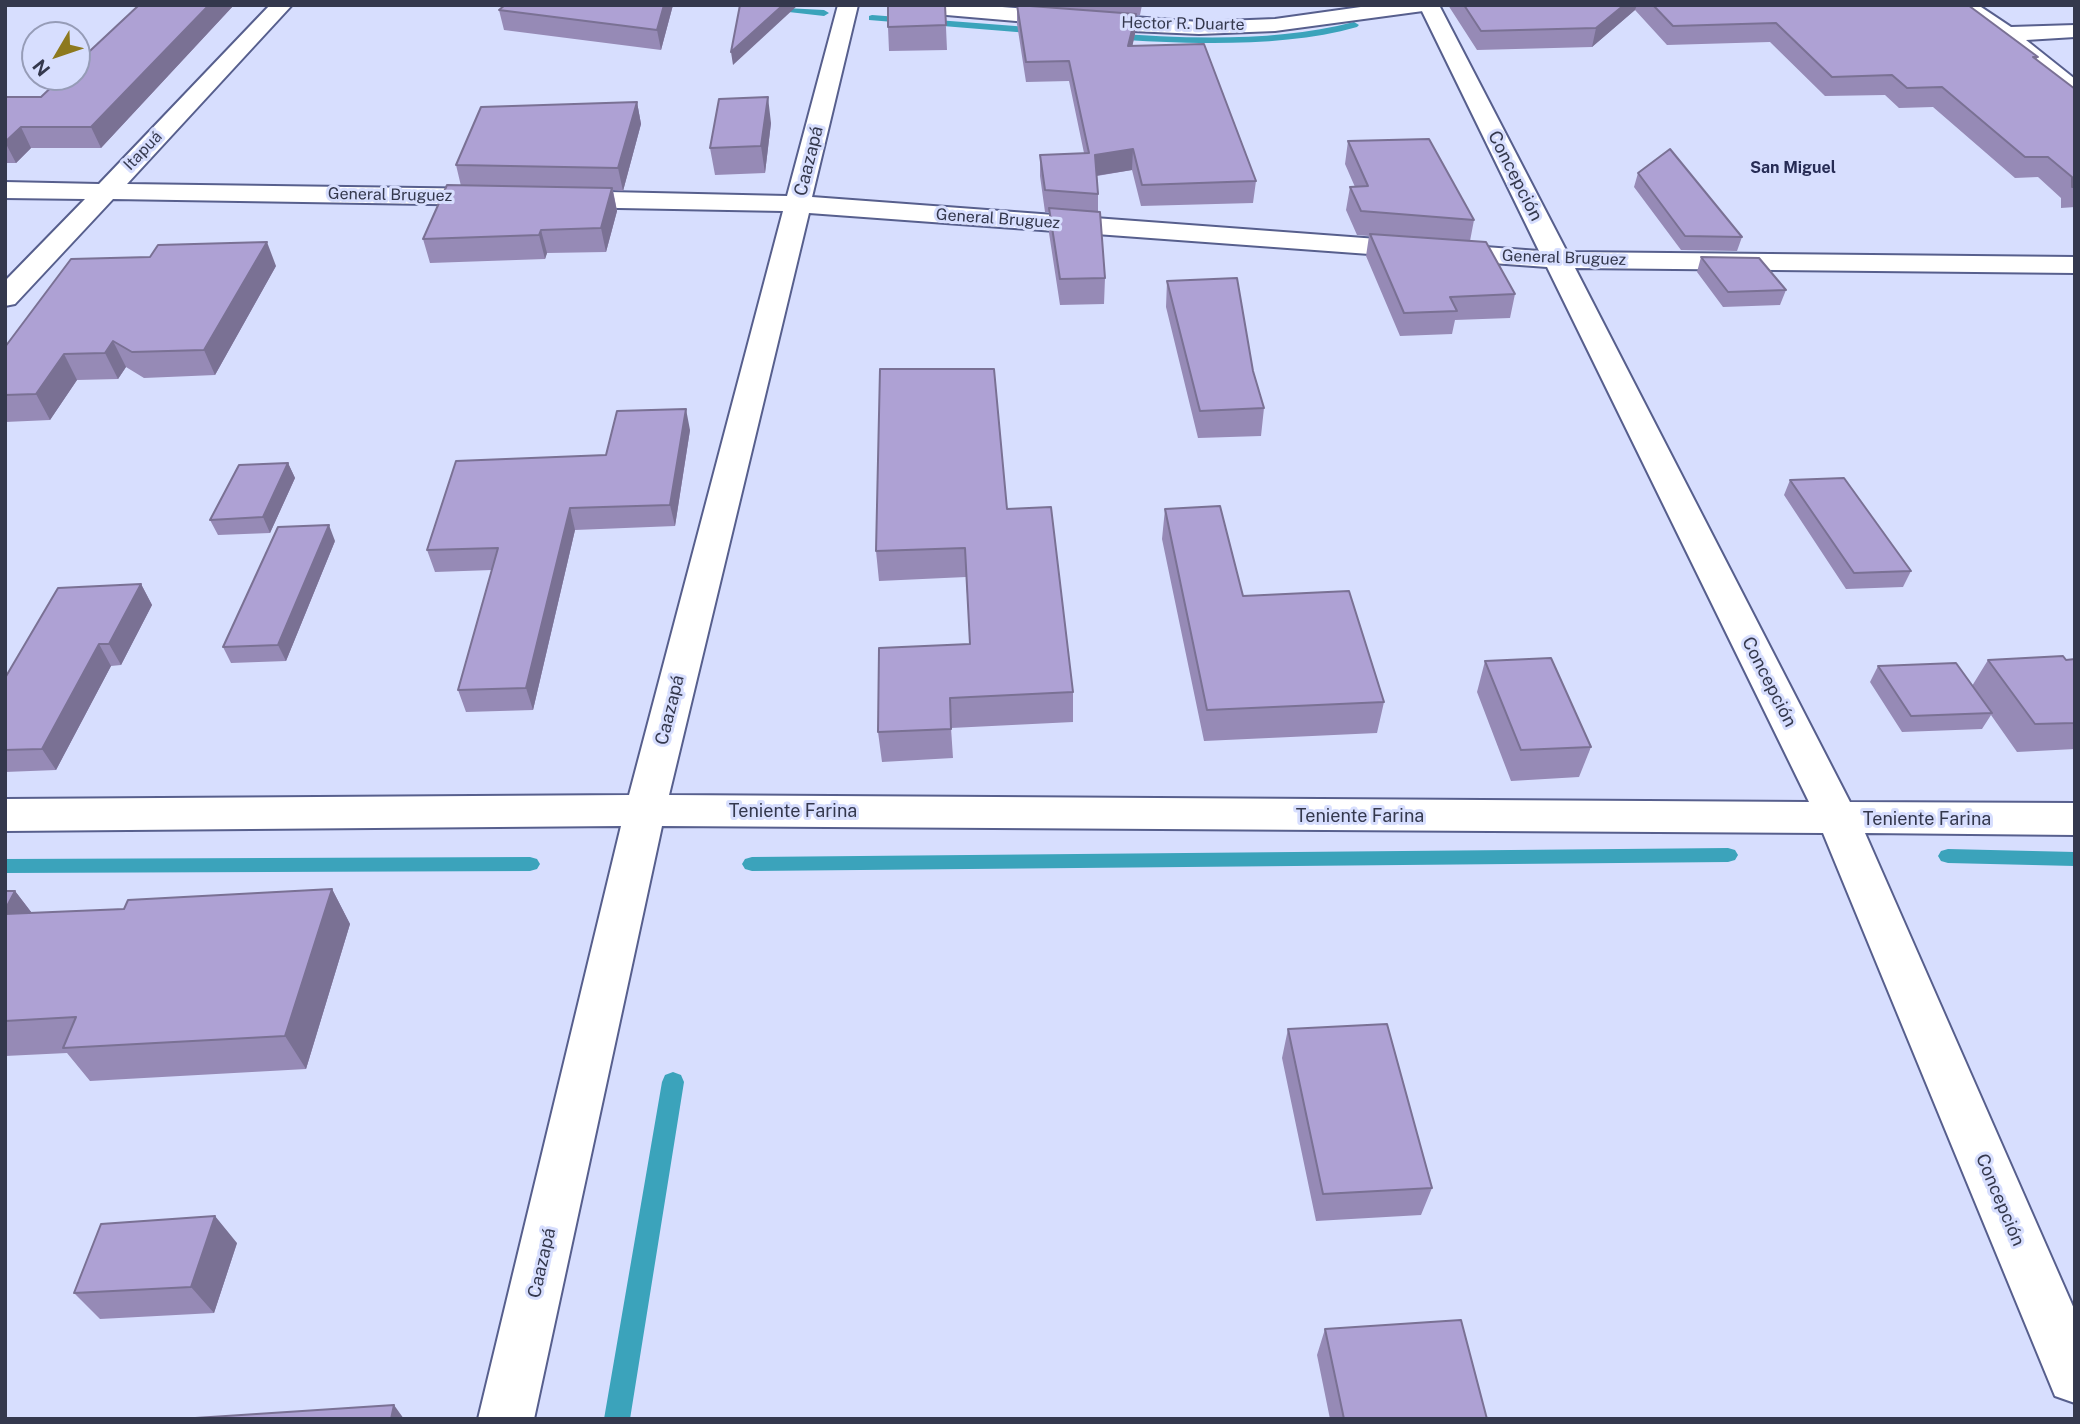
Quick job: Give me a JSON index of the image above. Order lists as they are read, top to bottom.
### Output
{
  "streets": {
    "street": [
      "Hector R. Duarte",
      "Itapuá",
      "Caazapá",
      "Concepción",
      "General Bruguez",
      "Teniente Farina"
    ]
  },
  "crossings": [
    ["Itapuá", "General Bruguez"],
    ["Caazapá", "General Bruguez"],
    ["Caazapá", "Teniente Farina"],
    ["Concepción", "General Bruguez"],
    ["Concepción", "Teniente Farina"]
  ],
  "districts": ["San Miguel"],
  "north": "bottom left"
}
